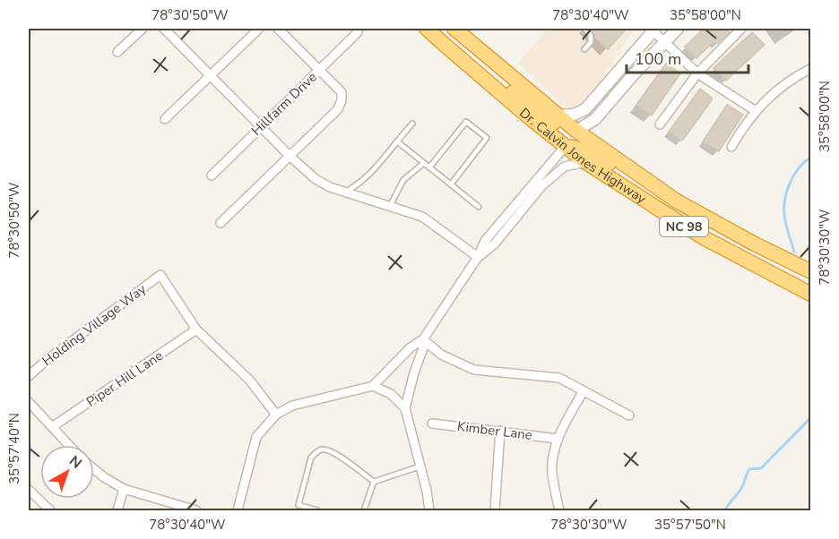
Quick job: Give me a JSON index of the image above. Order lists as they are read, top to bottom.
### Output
{
  "streets": {
    "highway": ["Dr. Calvin Jones Highway", "NC 98"],
    "street": [
      "Hillfarm Drive",
      "Holding Village Way",
      "Piper Hill Lane",
      "Kimber Lane"
    ]
  },
  "crossings": [
    ["Holding Village Way", "Piper Hill Lane"]
  ],
  "scale_bar": "100 m",
  "north": "top right",
  "coordinates": [
    "78°30'50\"W",
    "78°30'40\"W",
    "35°58'00\"N",
    "78°30'30\"W",
    "35°57'40\"N",
    "35°57'50\"N"
  ]
}
